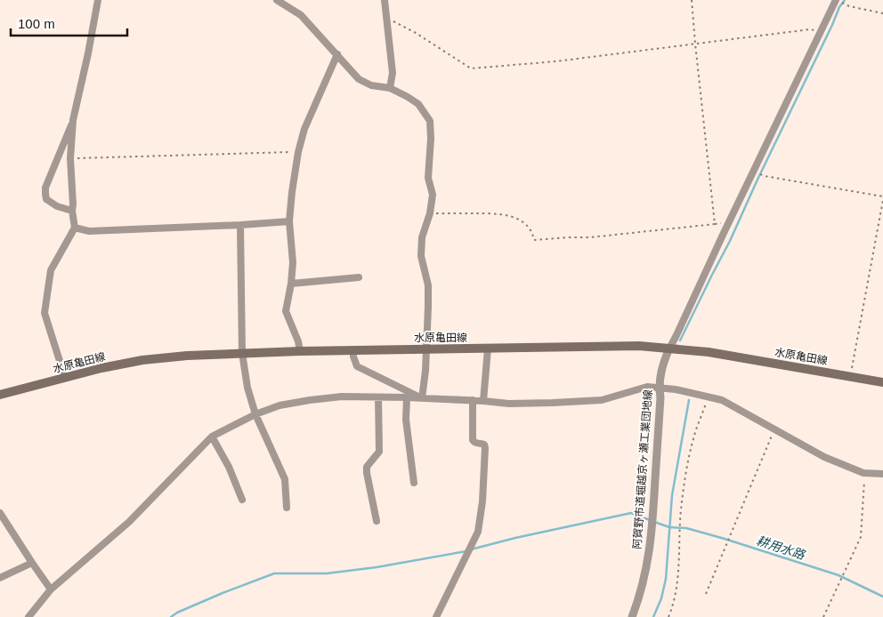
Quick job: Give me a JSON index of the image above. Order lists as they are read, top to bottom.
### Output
{
  "streets": {
    "main road": ["水原亀田線"],
    "street": ["阿賀野市道堀越京ヶ瀬工業団地線"]
  },
  "crossings": [
    ["水原亀田線", "阿賀野市道堀越京ヶ瀬工業団地線"]
  ],
  "water": ["耕用水路"],
  "scale_bar": "100 m"
}
